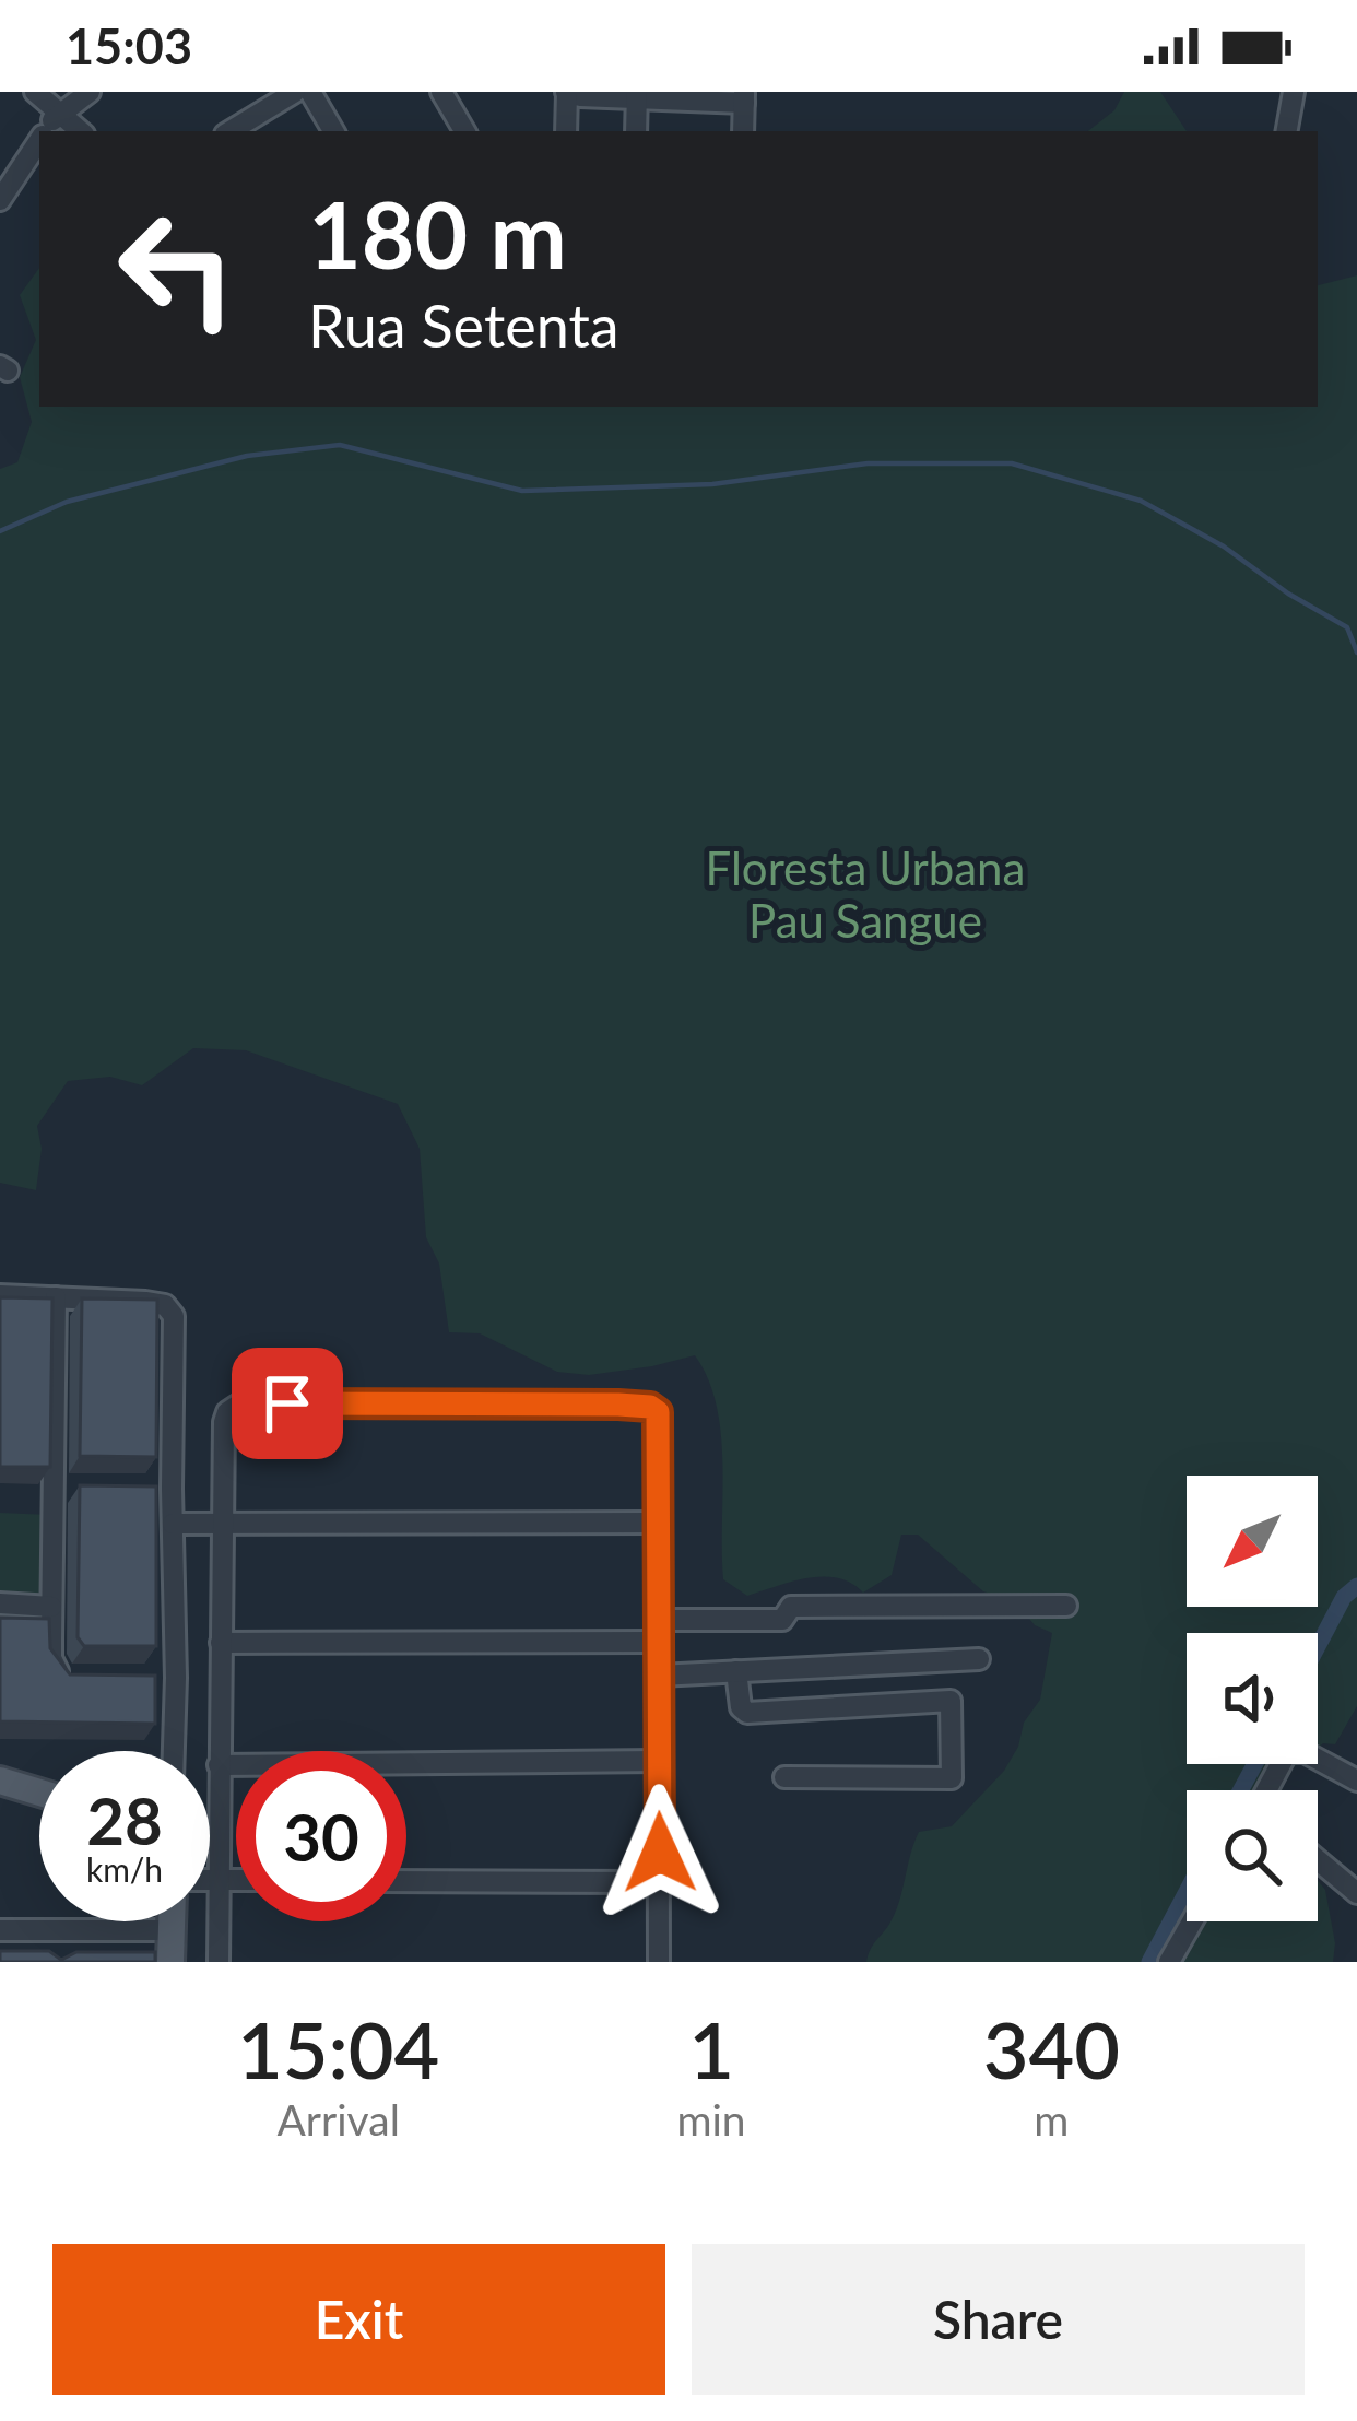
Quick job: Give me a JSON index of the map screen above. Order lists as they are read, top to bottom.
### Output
{
  "parks": ["Floresta Urbana Pau Sangue"],
  "north": "bottom left",
  "page": {
    "status": "15:03",
    "turn": ["180 m", "Rua Setenta"],
    "speed": "28 km/h",
    "limit": "30",
    "eta": [
      "15:04",
      "Arrival",
      "1",
      "min",
      "340",
      "m"
    ],
    "buttons": ["Exit", "Share"]
  }
}
